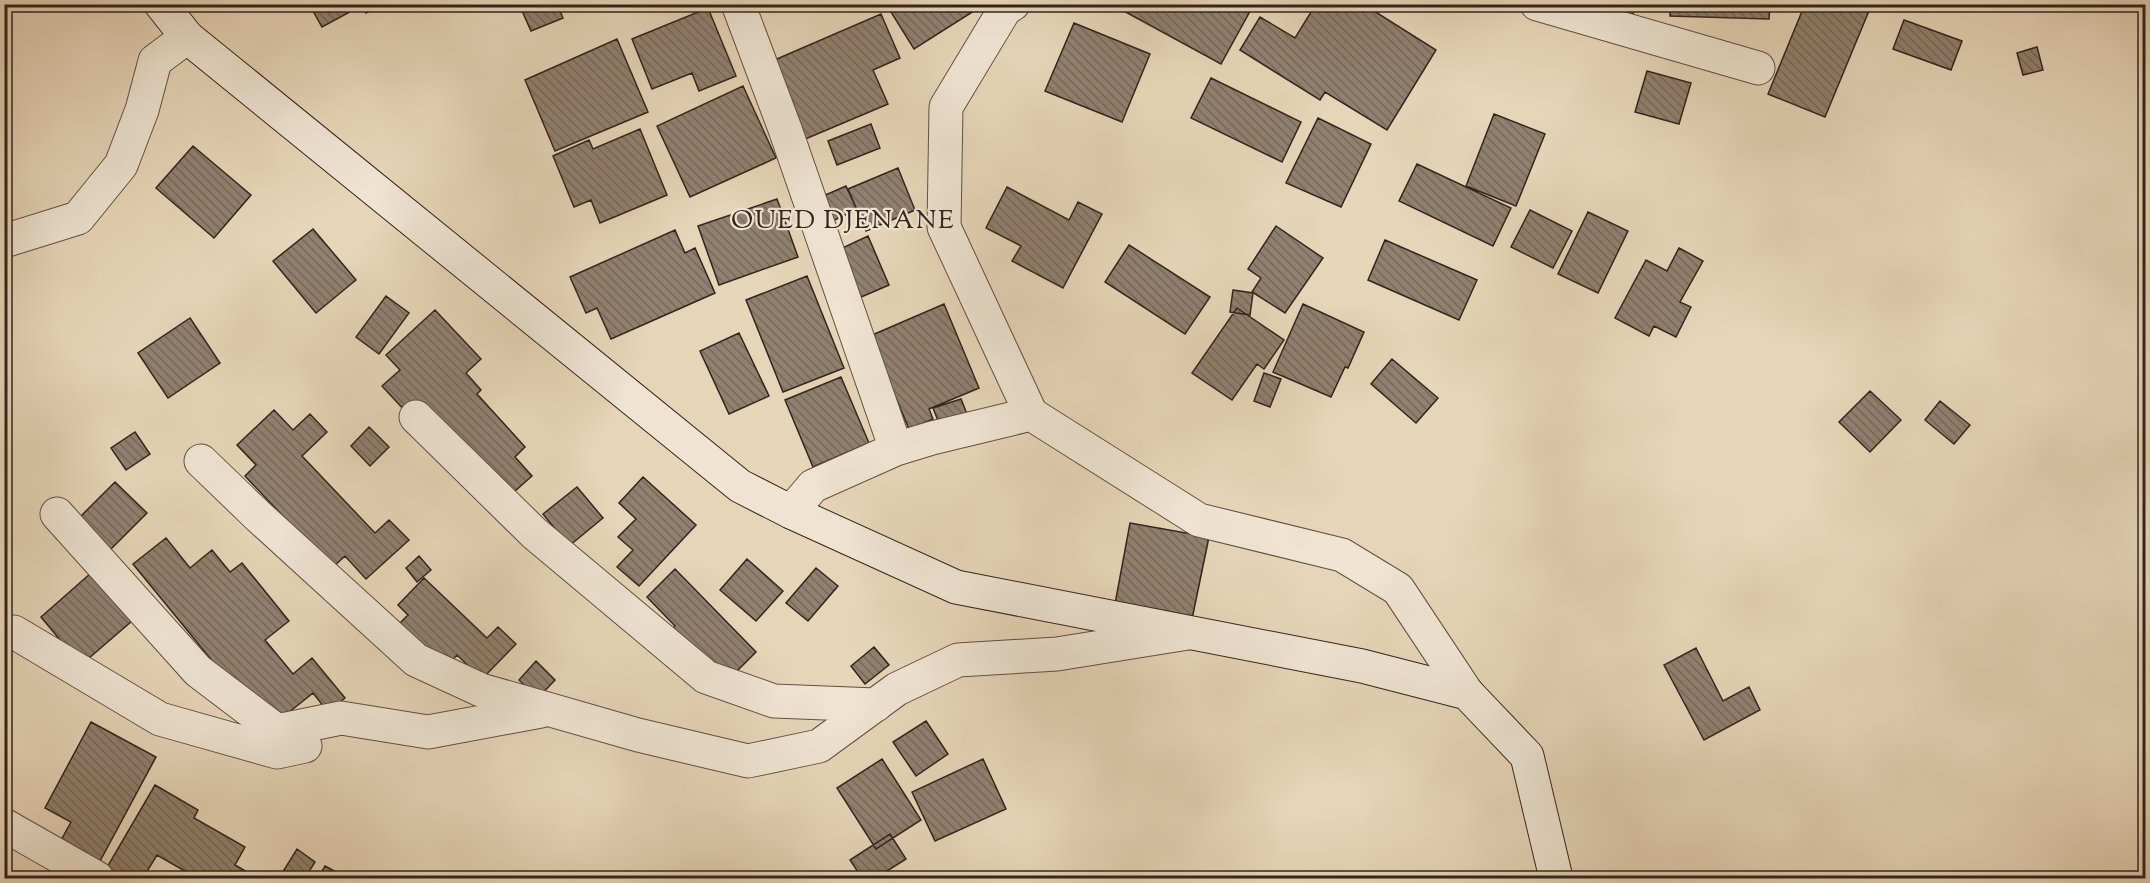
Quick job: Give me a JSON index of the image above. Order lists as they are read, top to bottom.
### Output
{
  "districts": ["OUED DJENANE"]
}
